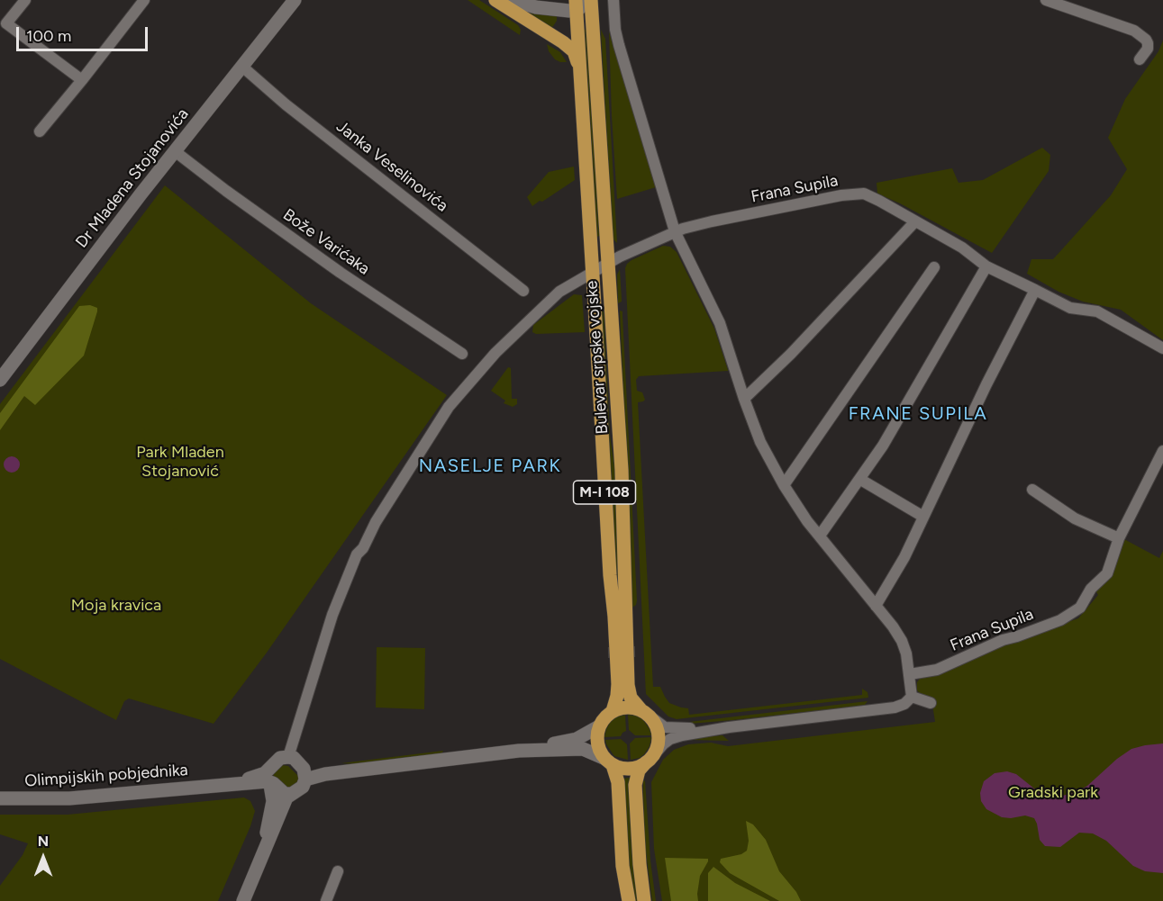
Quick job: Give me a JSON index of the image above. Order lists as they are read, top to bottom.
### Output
{
  "streets": {
    "main road": ["Bulevar srpske vojske", "M-I 108"],
    "street": [
      "Janka Veselinovića",
      "Dr Mladena Stojanovića",
      "Frana Supila",
      "Bože Varićaka",
      "Olimpijskih pobjednika"
    ]
  },
  "crossings": [
    ["Janka Veselinovića", "Dr Mladena Stojanovića"],
    ["Dr Mladena Stojanovića", "Bože Varićaka"],
    ["Frana Supila", "Bulevar srpske vojske"],
    ["Frana Supila", "Olimpijskih pobjednika"],
    ["Bulevar srpske vojske", "Olimpijskih pobjednika"]
  ],
  "districts": ["FRANE SUPILA", "NASELJE PARK"],
  "parks": ["Park Mladen Stojanović", "Moja kravica", "Gradski park"],
  "scale_bar": "100 m",
  "north": "top"
}
